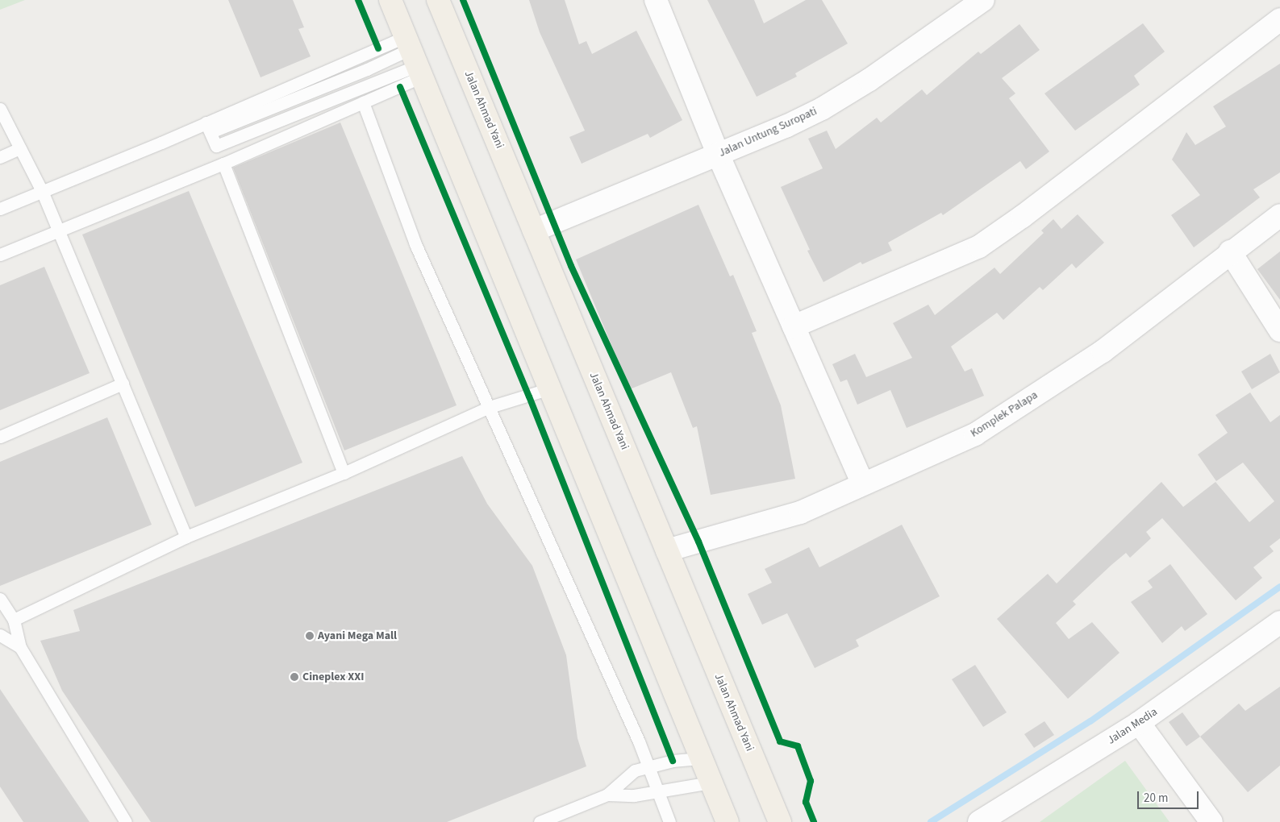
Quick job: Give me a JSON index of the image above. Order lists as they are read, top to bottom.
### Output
{
  "streets": {
    "highway": ["Jalan Ahmad Yani"],
    "street": ["Jalan Untung Suropati", "Komplek Palapa", "Jalan Media"]
  },
  "crossings": [
    ["Jalan Ahmad Yani", "Jalan Untung Suropati"],
    ["Jalan Ahmad Yani", "Komplek Palapa"]
  ],
  "places": ["Ayani Mega Mall", "Cineplex XXI"],
  "scale_bar": "20 m"
}
